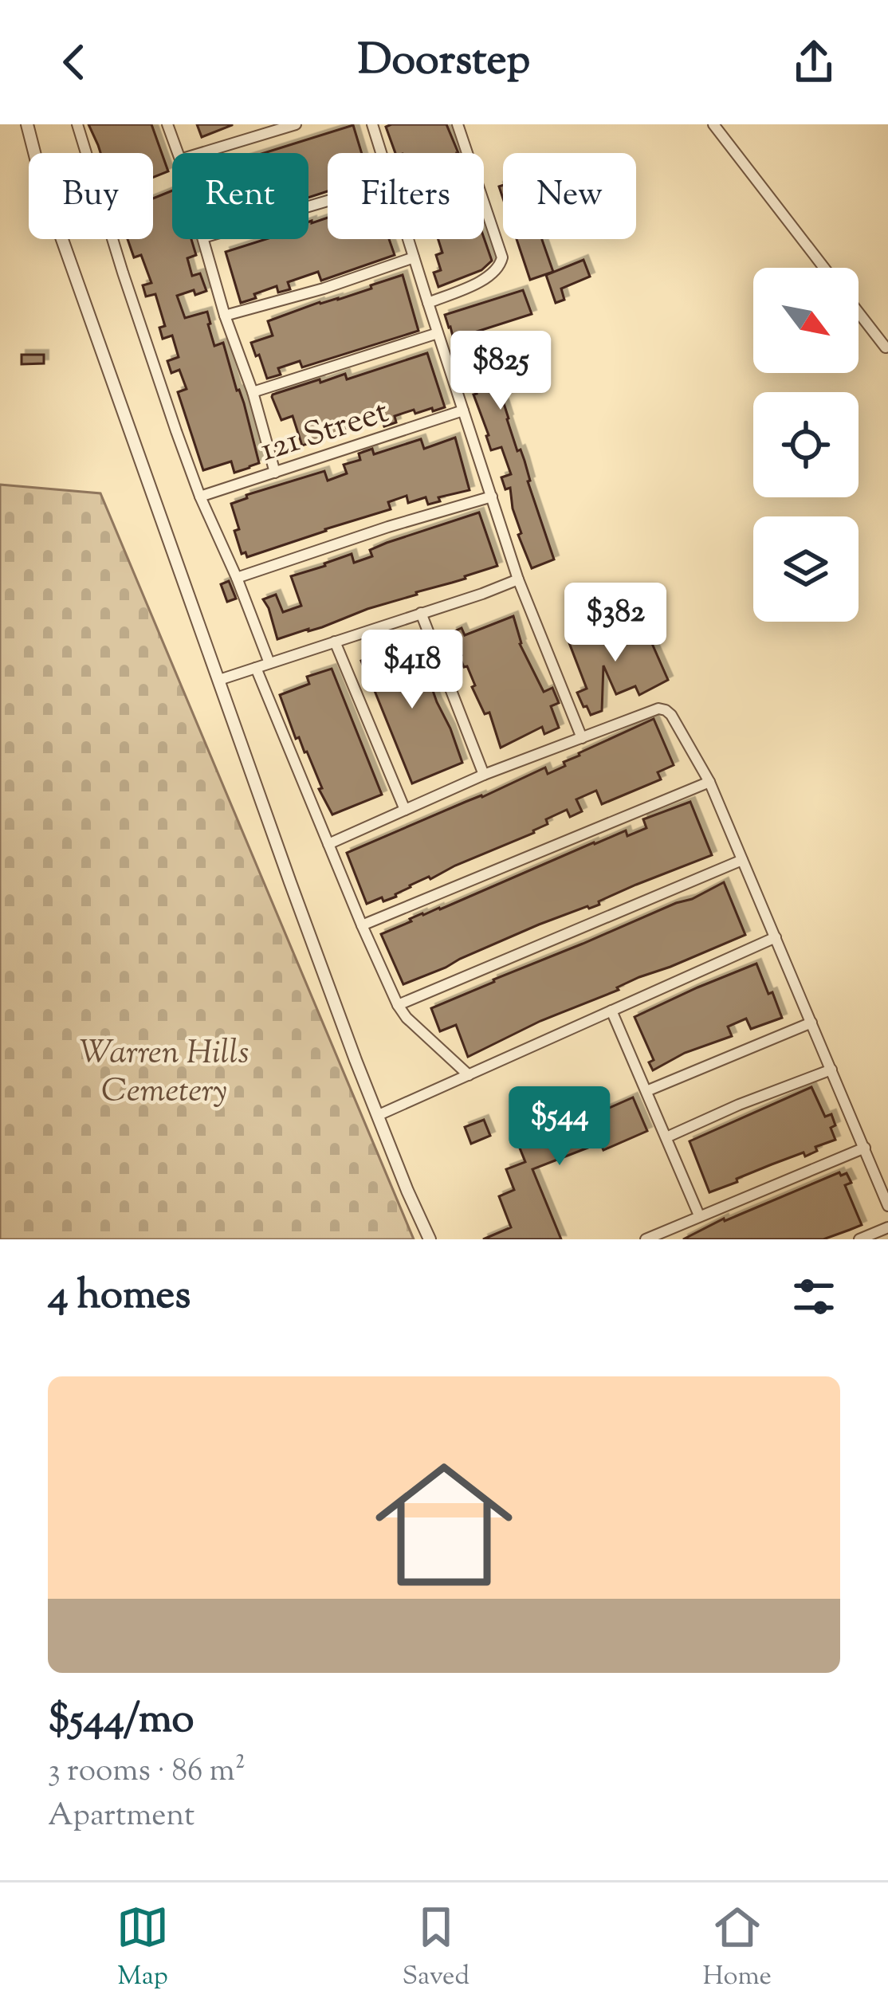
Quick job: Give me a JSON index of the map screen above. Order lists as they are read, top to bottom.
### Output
{
  "streets": {
    "street": ["121 Street"]
  },
  "parks": ["Warren Hills Cemetery"],
  "north": "bottom right",
  "page": {
    "header": "Doorstep",
    "chip": [
      "Buy",
      "Rent",
      "Filters",
      "New"
    ],
    "price": [
      "$825",
      "$382",
      "$418",
      "$544"
    ],
    "heading": "4 homes",
    "list": [
      {
        "name": "$544/mo",
        "note": "3 rooms · 86 m² · Apartment"
      }
    ],
    "tabs": ["Map", "Saved", "Home"]
  }
}
